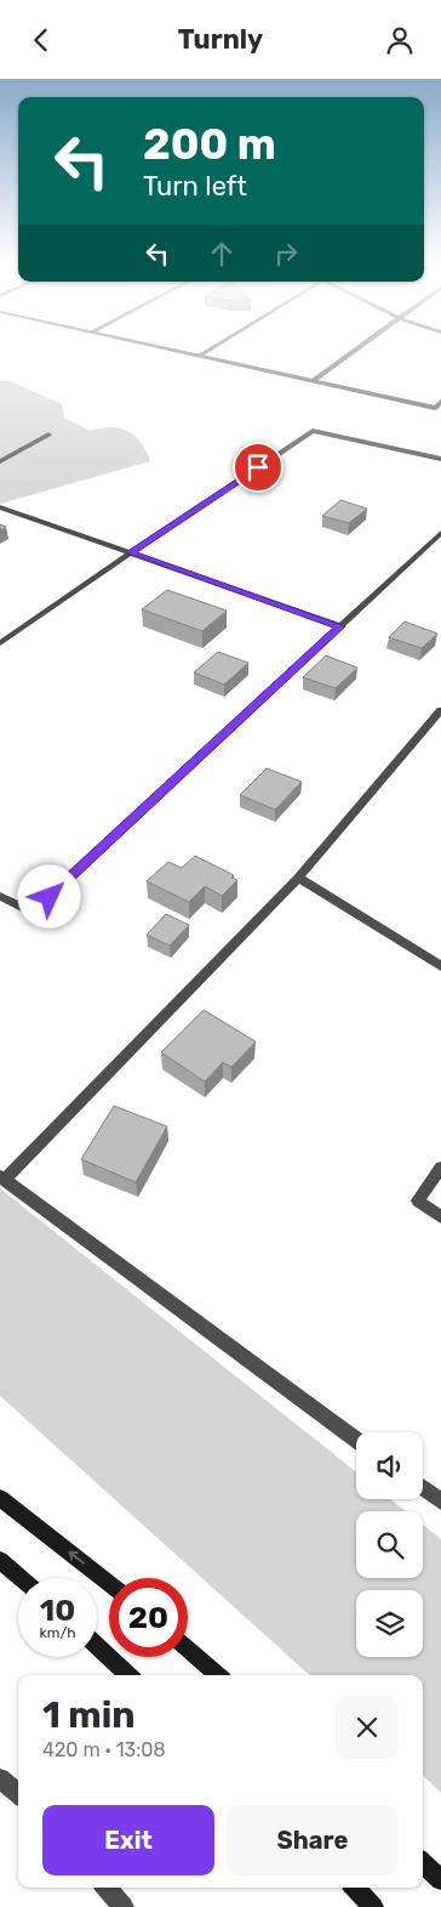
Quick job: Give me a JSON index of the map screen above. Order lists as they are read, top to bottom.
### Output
{
  "page": {
    "header": "Turnly",
    "turn": ["200 m", "Turn left"],
    "speed": "10 km/h",
    "limit": "20",
    "heading": ["1 min", "420 m · 13:08"],
    "buttons": ["Exit", "Share"]
  }
}
